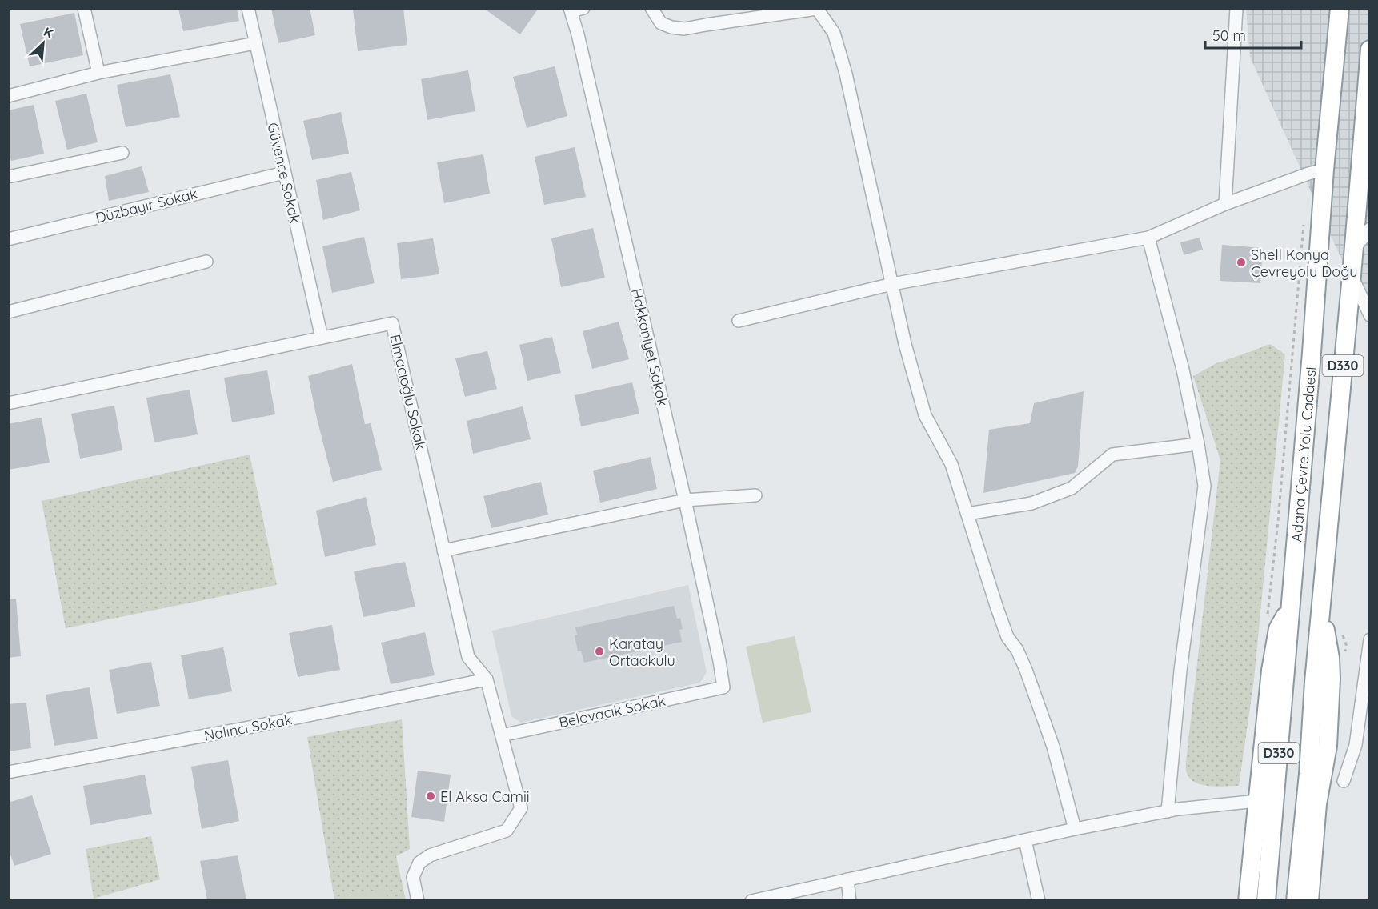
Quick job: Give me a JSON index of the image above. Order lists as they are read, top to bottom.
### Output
{
  "streets": {
    "highway": ["D330", "Adana Çevre Yolu Caddesi"],
    "street": [
      "Güvence Sokak",
      "Düzbayır Sokak",
      "Hakkaniyet Sokak",
      "Elmacıoğlu Sokak",
      "Belovacık Sokak",
      "Nalıncı Sokak"
    ]
  },
  "crossings": [
    ["Güvence Sokak", "Düzbayır Sokak"],
    ["Güvence Sokak", "Elmacıoğlu Sokak"],
    ["Hakkaniyet Sokak", "Belovacık Sokak"],
    ["Elmacıoğlu Sokak", "Belovacık Sokak"],
    ["Elmacıoğlu Sokak", "Nalıncı Sokak"]
  ],
  "places": ["Shell Konya Çevreyolu Doğu", "Karatay Ortaokulu", "El Aksa Camii"],
  "scale_bar": "50 m",
  "north": "top right"
}
